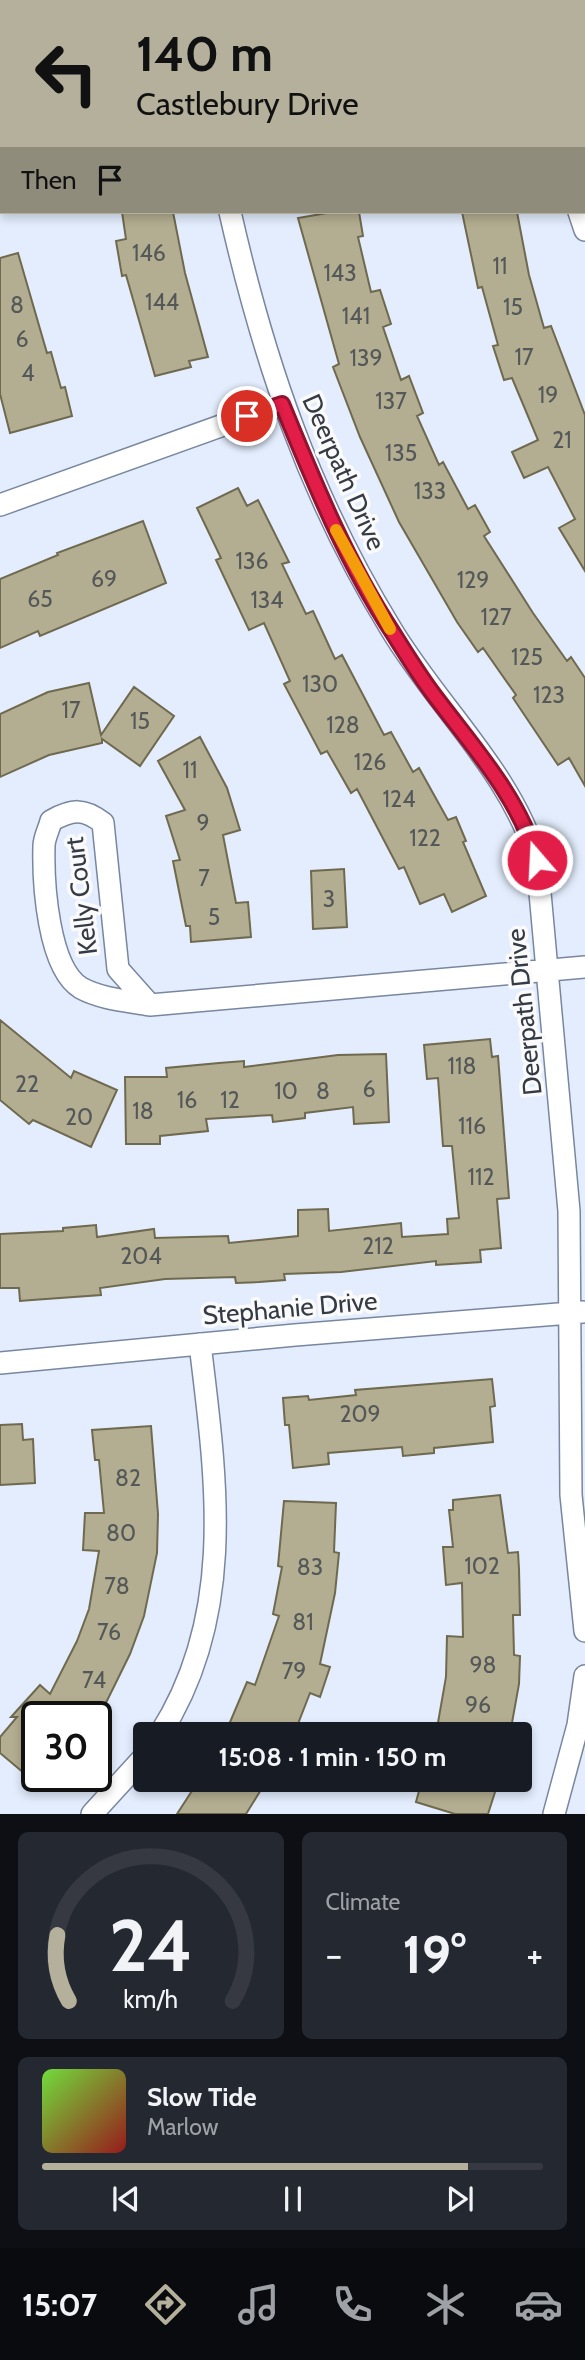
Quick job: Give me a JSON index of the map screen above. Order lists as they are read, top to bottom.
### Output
{
  "streets": {
    "street": ["Deerpath Drive", "Kelly Court", "Stephanie Drive"]
  },
  "crossings": [
    ["Deerpath Drive", "Kelly Court"],
    ["Deerpath Drive", "Stephanie Drive"]
  ],
  "house_numbers": [
    "146",
    "11",
    "143",
    "144",
    "8",
    "15",
    "141",
    "6",
    "17",
    "139",
    "4",
    "19",
    "137",
    "21",
    "135",
    "133",
    "136",
    "69",
    "129",
    "65",
    "134",
    "127",
    "125",
    "130",
    "123",
    "17",
    "15",
    "128",
    "126",
    "11",
    "124",
    "9",
    "122",
    "7",
    "3",
    "5",
    "118",
    "22",
    "6",
    "10",
    "8",
    "16",
    "12",
    "18",
    "20",
    "116",
    "112",
    "212",
    "204",
    "209",
    "82",
    "80",
    "102",
    "83",
    "78",
    "81",
    "76",
    "98",
    "79",
    "74",
    "96"
  ],
  "page": {
    "turn": ["140 m", "Castlebury Drive"],
    "then": "Then",
    "limit": "30",
    "trip": "15:08 · 1 min · 150 m",
    "tile": "Climate",
    "heat": ["−", "19°", "+"],
    "song": ["Slow Tide", "Marlow"],
    "tabs": "15:07",
    "gauge": ["24", "km/h"]
  }
}
